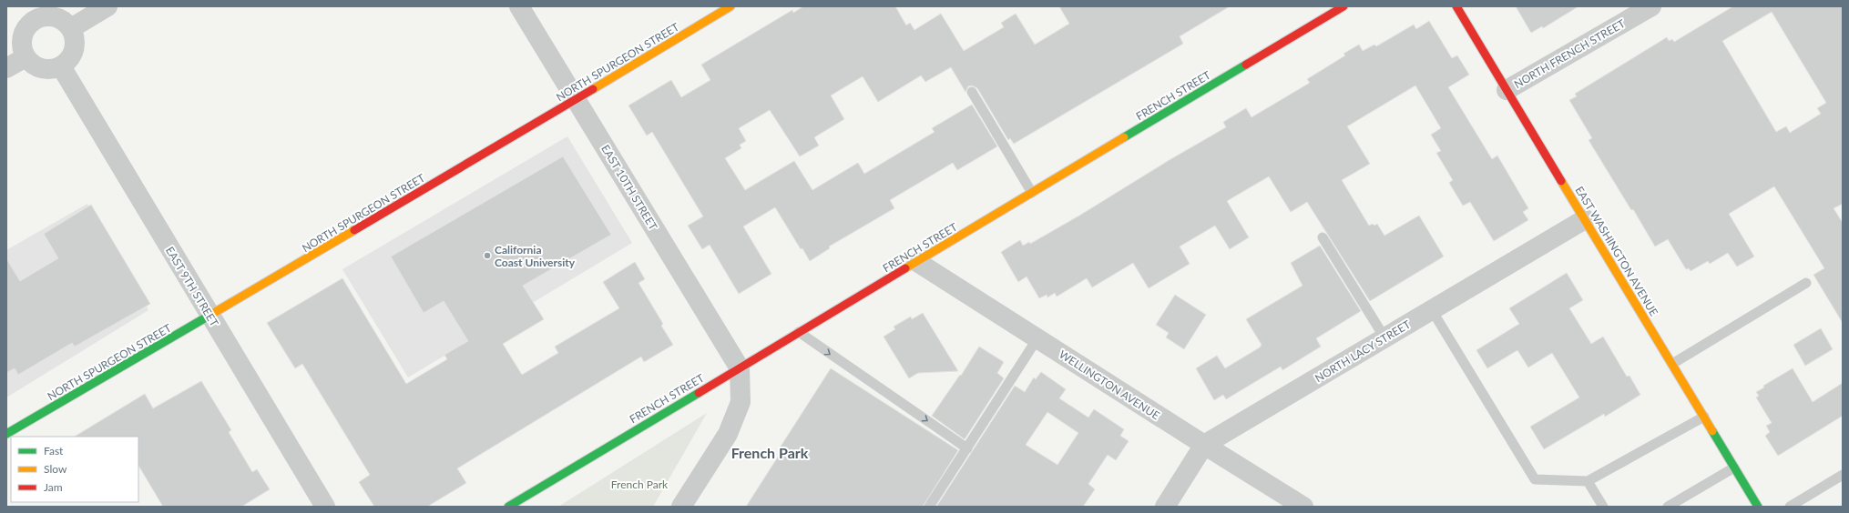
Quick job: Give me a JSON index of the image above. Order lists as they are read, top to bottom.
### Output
{
  "streets": {
    "street": [
      "NORTH FRENCH STREET",
      "NORTH SPURGEON STREET",
      "FRENCH STREET",
      "EAST 10TH STREET",
      "EAST WASHINGTON AVENUE",
      "EAST 9TH STREET",
      "NORTH LACY STREET",
      "WELLINGTON AVENUE"
    ]
  },
  "crossings": [
    ["NORTH FRENCH STREET", "EAST WASHINGTON AVENUE"],
    ["NORTH SPURGEON STREET", "EAST 10TH STREET"],
    ["NORTH SPURGEON STREET", "EAST 9TH STREET"],
    ["FRENCH STREET", "EAST 10TH STREET"],
    ["FRENCH STREET", "WELLINGTON AVENUE"],
    ["EAST WASHINGTON AVENUE", "NORTH LACY STREET"],
    ["NORTH LACY STREET", "WELLINGTON AVENUE"]
  ],
  "districts": ["French Park"],
  "parks": ["French Park"],
  "places": ["California Coast University"],
  "legend": ["Fast", "Slow", "Jam"]
}
